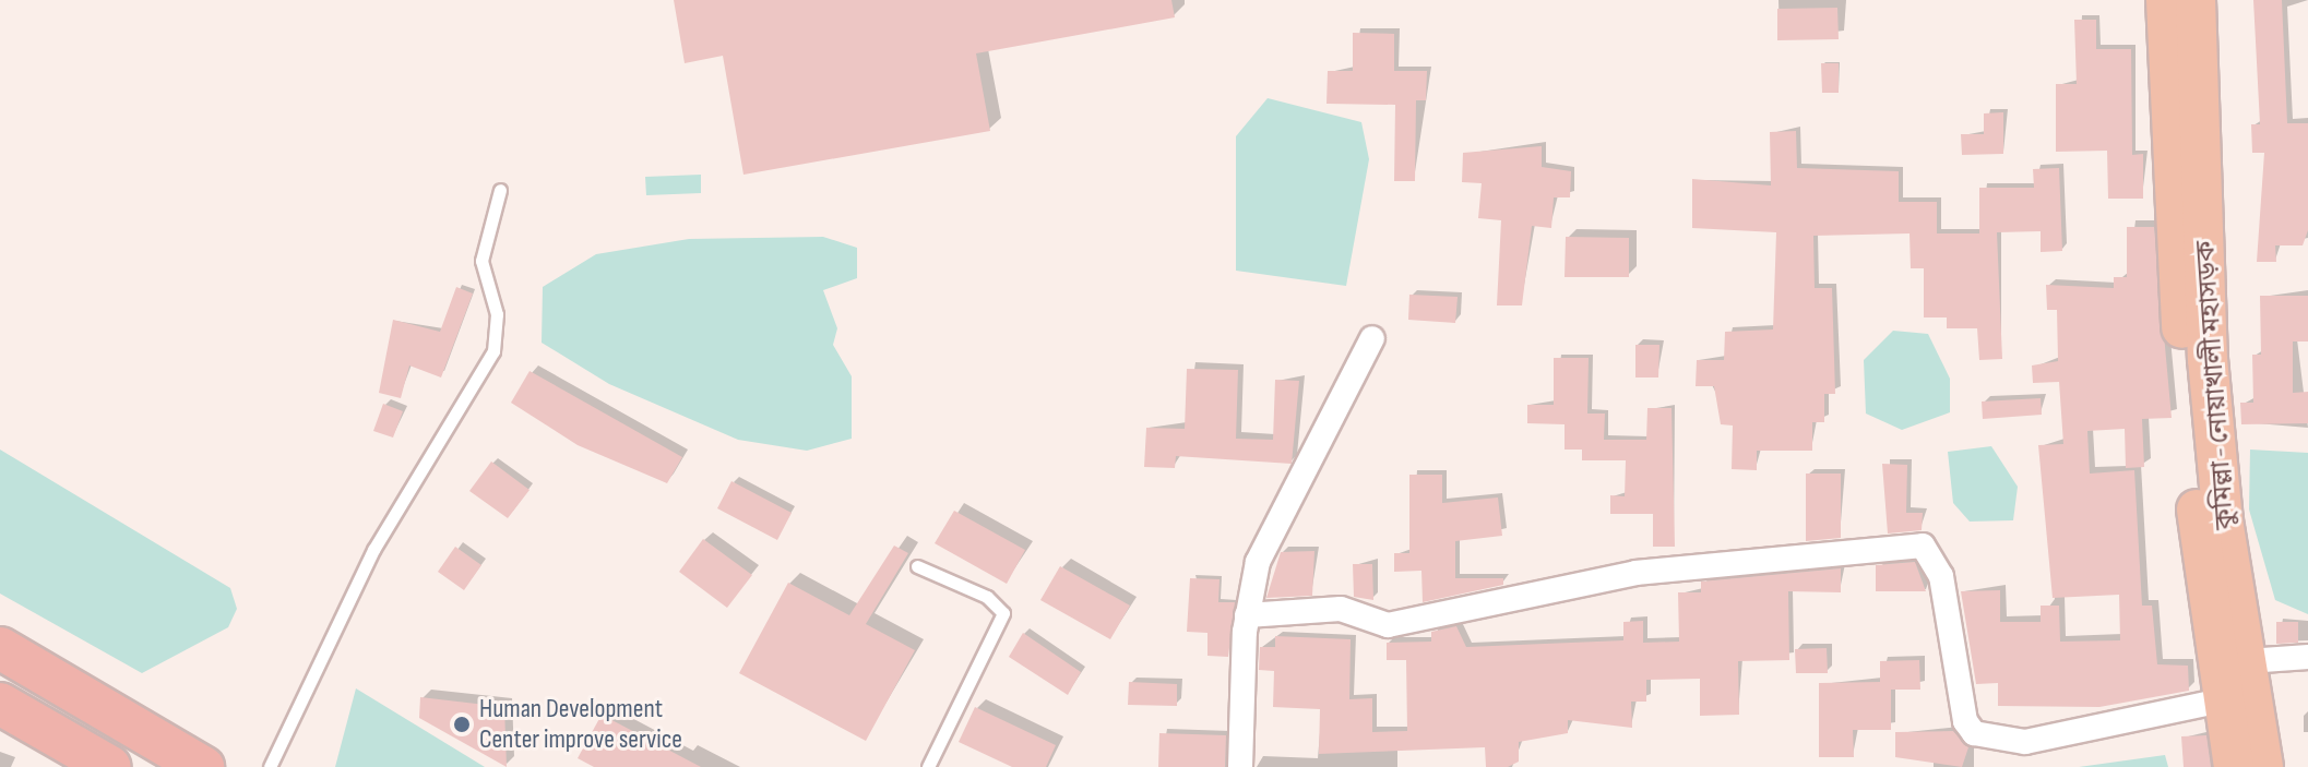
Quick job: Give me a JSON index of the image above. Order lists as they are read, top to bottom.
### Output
{
  "streets": {
    "main road": ["কুমিল্লা - নোয়াখালী মহাসড়ক"]
  },
  "places": ["Human Development Center improve service"]
}
